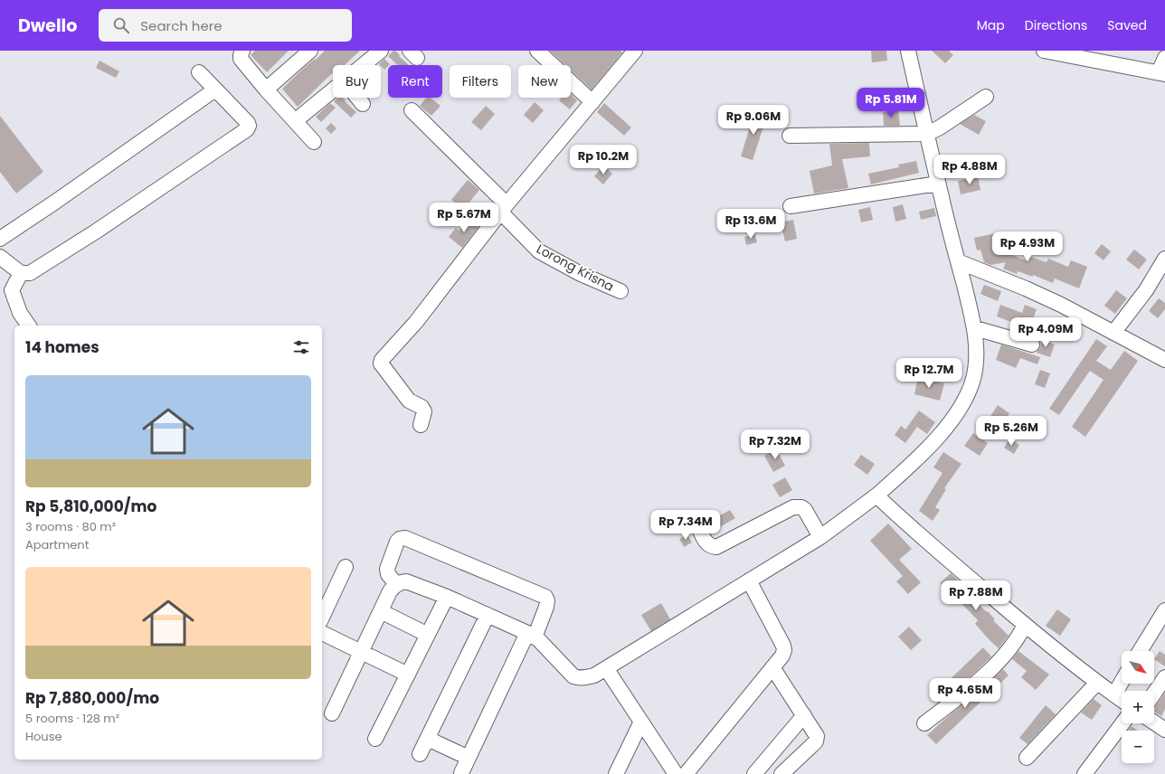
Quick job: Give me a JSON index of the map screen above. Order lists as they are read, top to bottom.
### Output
{
  "streets": {
    "street": ["Lorong Krisna"]
  },
  "north": "bottom right",
  "page": {
    "header": "Dwello",
    "search": "Search here",
    "nav": ["Map", "Directions", "Saved"],
    "chip": [
      "Buy",
      "Rent",
      "Filters",
      "New"
    ],
    "price": [
      "Rp 5.81M",
      "Rp 9.06M",
      "Rp 10.2M",
      "Rp 4.88M",
      "Rp 5.67M",
      "Rp 13.6M",
      "Rp 4.93M",
      "Rp 4.09M",
      "Rp 12.7M",
      "Rp 5.26M",
      "Rp 7.32M",
      "Rp 7.34M",
      "Rp 7.88M",
      "Rp 4.65M"
    ],
    "heading": "14 homes",
    "list": [
      {
        "name": "Rp 5,810,000/mo",
        "note": "3 rooms · 80 m² · Apartment"
      },
      {
        "name": "Rp 7,880,000/mo",
        "note": "5 rooms · 128 m² · House"
      }
    ],
    "map_buttons": ["+", "−"]
  }
}
